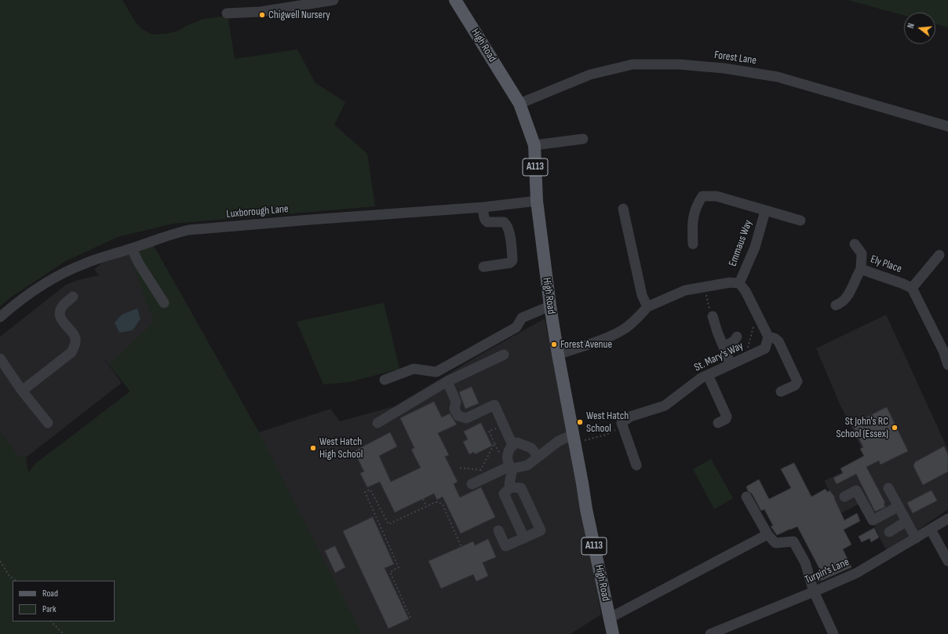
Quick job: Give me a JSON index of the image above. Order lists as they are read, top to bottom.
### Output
{
  "streets": {
    "main road": ["High Road", "A113"],
    "street": [
      "Forest Lane",
      "Luxborough Lane",
      "Emmaus Way",
      "Ely Place",
      "St. Mary's Way",
      "Turpin's Lane"
    ]
  },
  "crossings": [
    ["High Road", "Forest Lane"],
    ["High Road", "A113"],
    ["High Road", "Luxborough Lane"]
  ],
  "places": [
    "Chigwell Nursery",
    "Forest Avenue",
    "West Hatch School",
    "St John's RC School (Essex)",
    "West Hatch High School"
  ],
  "legend": ["Road", "Park"],
  "north": "left"
}
